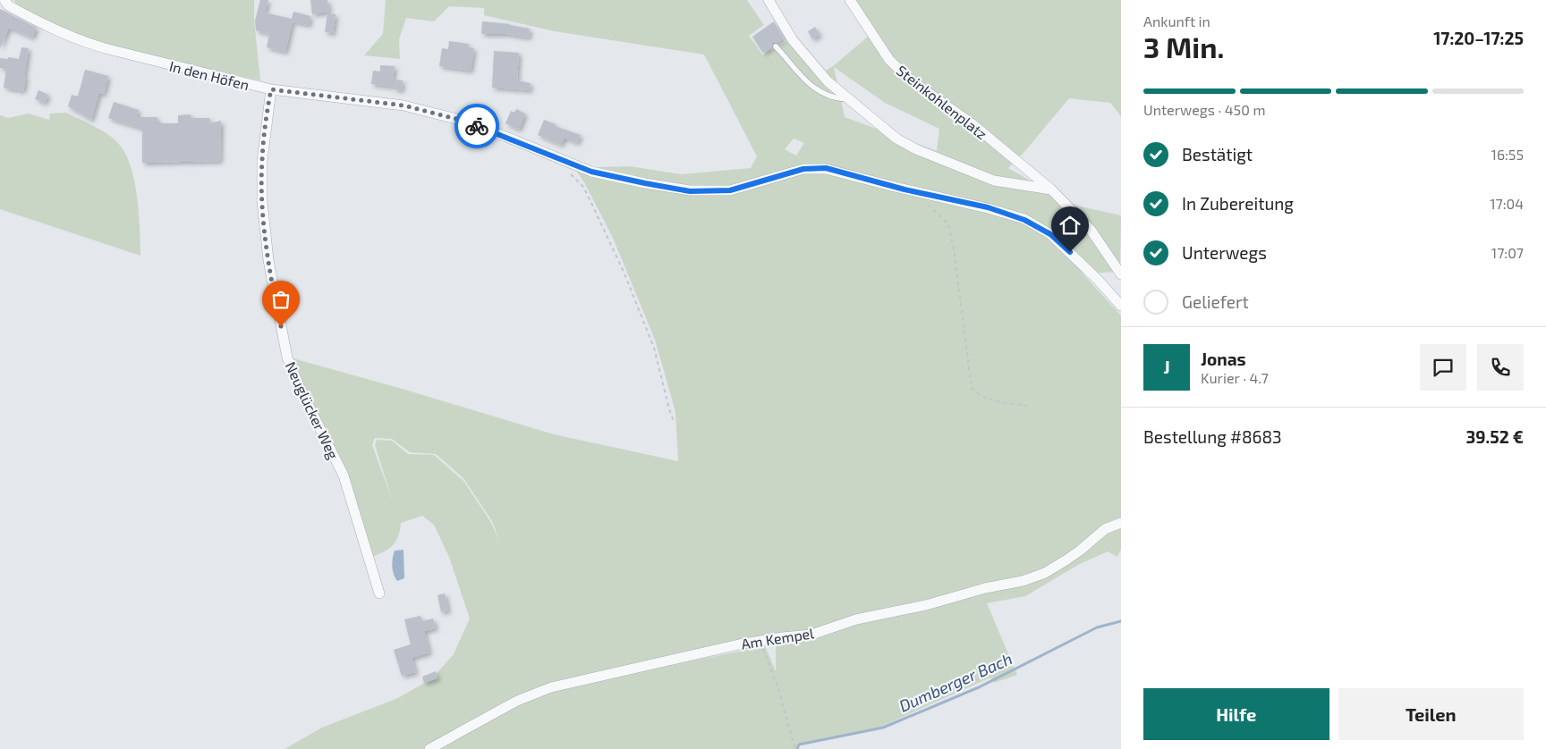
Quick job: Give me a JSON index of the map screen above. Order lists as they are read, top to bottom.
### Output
{
  "streets": {
    "street": [
      "In den Höfen",
      "Steinkohlenplatz",
      "Neuglücker Weg",
      "Am Kempel"
    ]
  },
  "crossings": [
    ["In den Höfen", "Neuglücker Weg"]
  ],
  "water": ["Dumberger Bach"],
  "page": {
    "heading": ["3 Min.", "Ankunft in", "17:20–17:25"],
    "panel": [
      "Jonas",
      "Kurier · 4.7",
      "Bestellung #8683",
      "39.52 €"
    ],
    "bar": "Unterwegs · 450 m",
    "list": [
      ["Bestätigt", "16:55"],
      ["In Zubereitung", "17:04"],
      ["Unterwegs", "17:07"],
      "Geliefert"
    ],
    "round": "J",
    "buttons": ["Hilfe", "Teilen"]
  }
}
